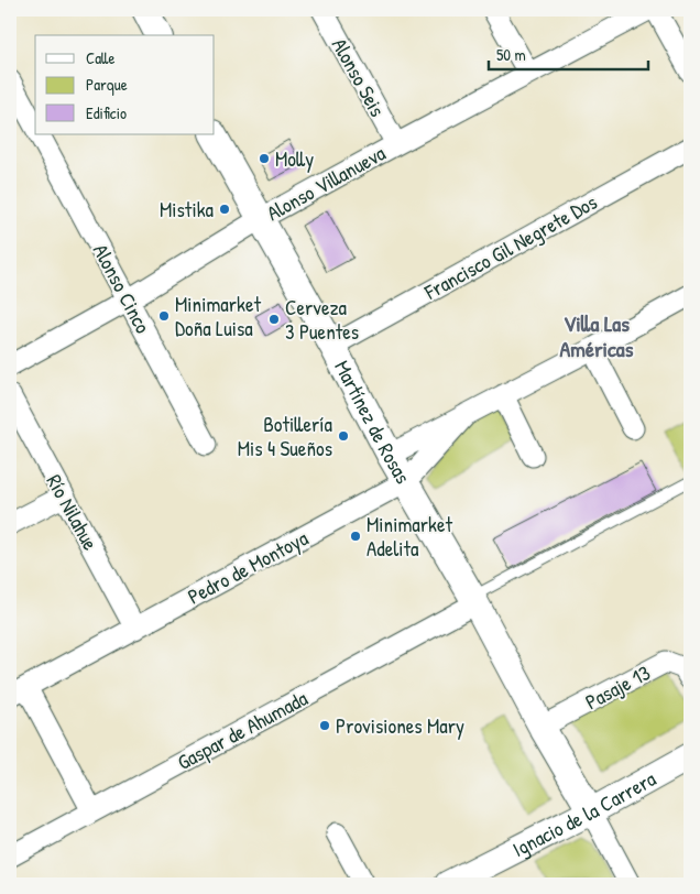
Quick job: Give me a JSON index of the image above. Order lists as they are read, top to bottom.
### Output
{
  "streets": {
    "street": [
      "Alonso Seis",
      "Alonso Villanueva",
      "Francisco Gil Negrete Dos",
      "Alonso Cinco",
      "Martínez de Rosas",
      "Río Nilahue",
      "Pedro de Montoya",
      "Pasaje 13",
      "Gaspar de Ahumada",
      "Ignacio de la Carrera"
    ]
  },
  "crossings": [
    ["Alonso Seis", "Alonso Villanueva"],
    ["Alonso Villanueva", "Alonso Cinco"],
    ["Alonso Villanueva", "Martínez de Rosas"],
    ["Francisco Gil Negrete Dos", "Martínez de Rosas"],
    ["Martínez de Rosas", "Pedro de Montoya"],
    ["Martínez de Rosas", "Pasaje 13"],
    ["Martínez de Rosas", "Gaspar de Ahumada"],
    ["Martínez de Rosas", "Ignacio de la Carrera"],
    ["Río Nilahue", "Pedro de Montoya"]
  ],
  "districts": ["Villa Las Américas"],
  "places": [
    "Molly",
    "Mistika",
    "Minimarket Doña Luisa",
    "Cerveza 3 Puentes",
    "Botillería Mis 4 Sueños",
    "Minimarket Adelita",
    "Provisiones Mary"
  ],
  "legend": ["Calle", "Parque", "Edificio"],
  "scale_bar": "50 m"
}
